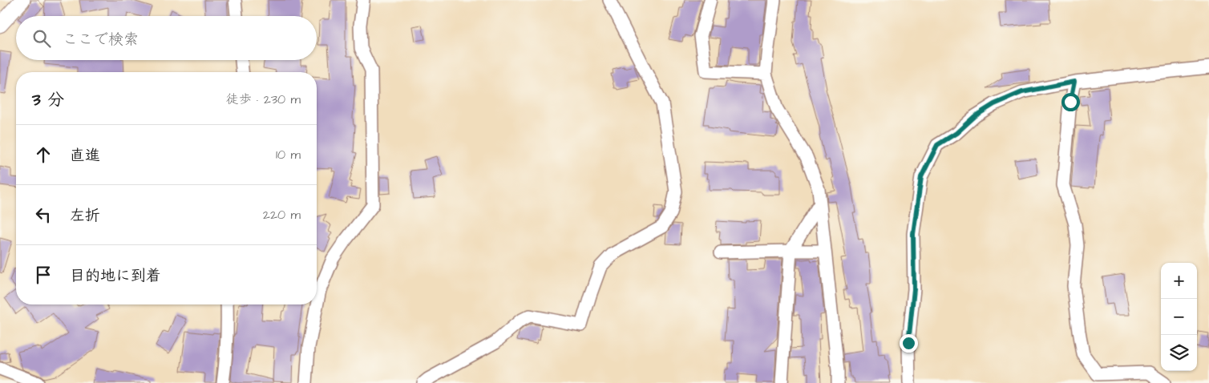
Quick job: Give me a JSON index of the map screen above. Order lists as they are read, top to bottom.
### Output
{
  "page": {
    "search": "ここで検索",
    "heading": ["3 分", "徒歩 · 230 m"],
    "list": [
      ["直進", "10 m"],
      ["左折", "220 m"],
      "目的地に到着"
    ],
    "map_buttons": ["+", "−"]
  }
}
